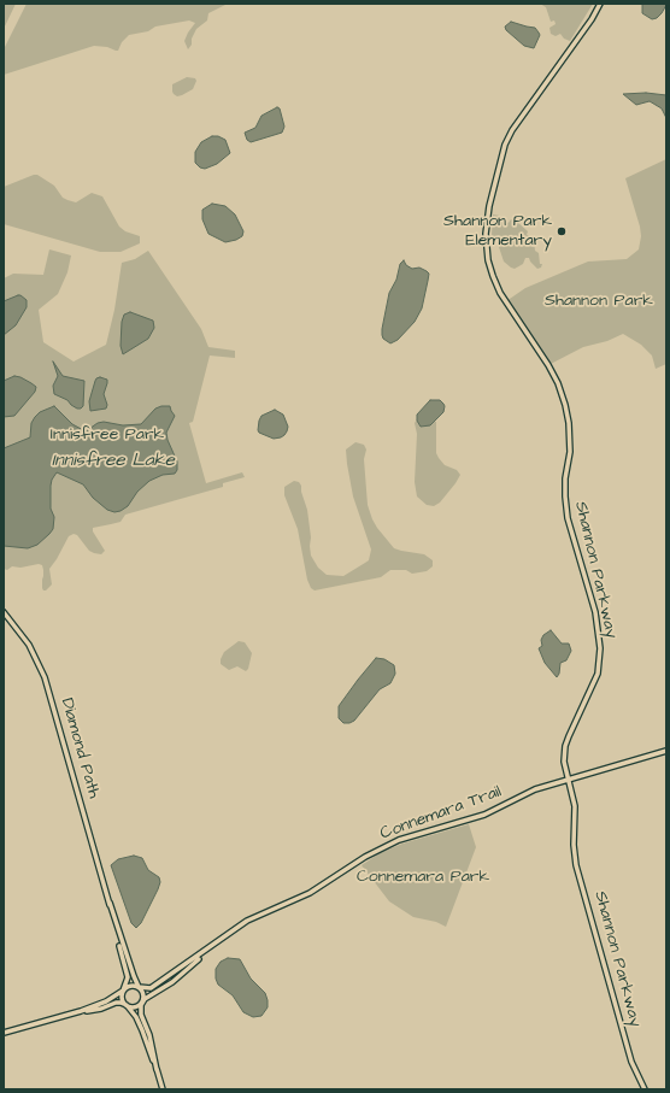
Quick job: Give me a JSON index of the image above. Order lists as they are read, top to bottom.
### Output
{
  "streets": {
    "street": ["Shannon Parkway", "Diamond Path", "Connemara Trail"]
  },
  "crossings": [
    ["Shannon Parkway", "Connemara Trail"],
    ["Diamond Path", "Connemara Trail"]
  ],
  "water": ["Innisfree Lake"],
  "parks": ["Shannon Park", "Innisfree Park", "Connemara Park"],
  "places": ["Shannon Park Elementary"]
}
